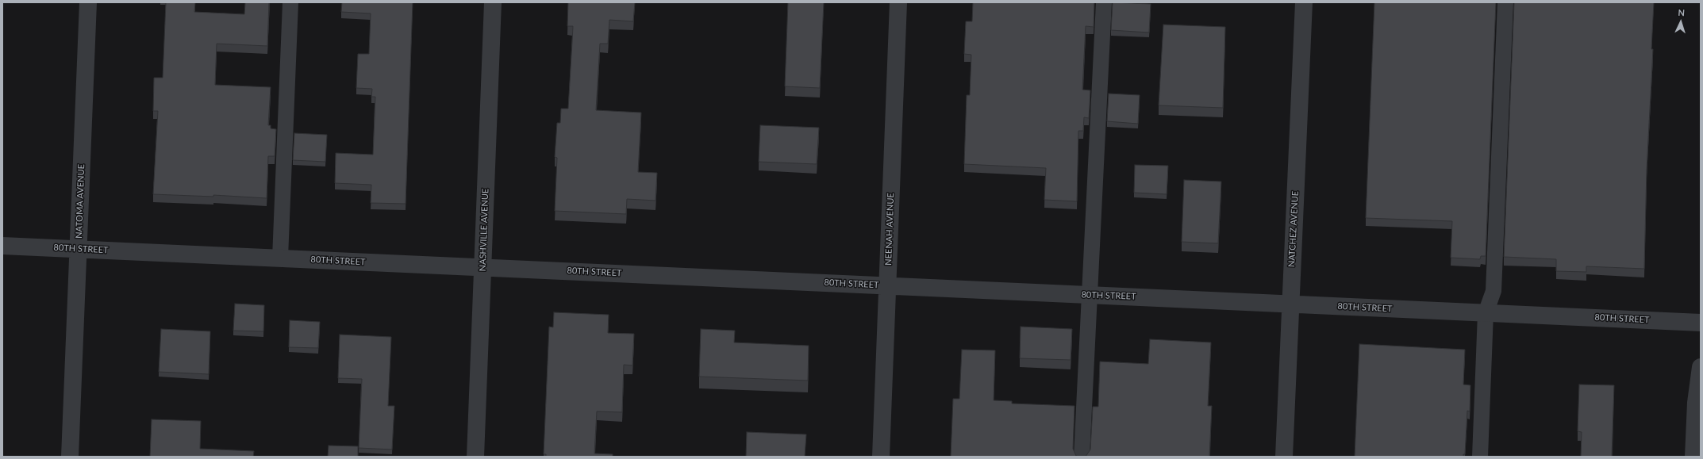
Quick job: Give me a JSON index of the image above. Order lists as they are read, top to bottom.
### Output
{
  "streets": {
    "street": [
      "NATOMA AVENUE",
      "NEENAH AVENUE",
      "NATCHEZ AVENUE",
      "NASHVILLE AVENUE",
      "80TH STREET"
    ]
  },
  "crossings": [
    ["NATOMA AVENUE", "80TH STREET"],
    ["NEENAH AVENUE", "80TH STREET"],
    ["NATCHEZ AVENUE", "80TH STREET"],
    ["NASHVILLE AVENUE", "80TH STREET"]
  ],
  "north": "top"
}
